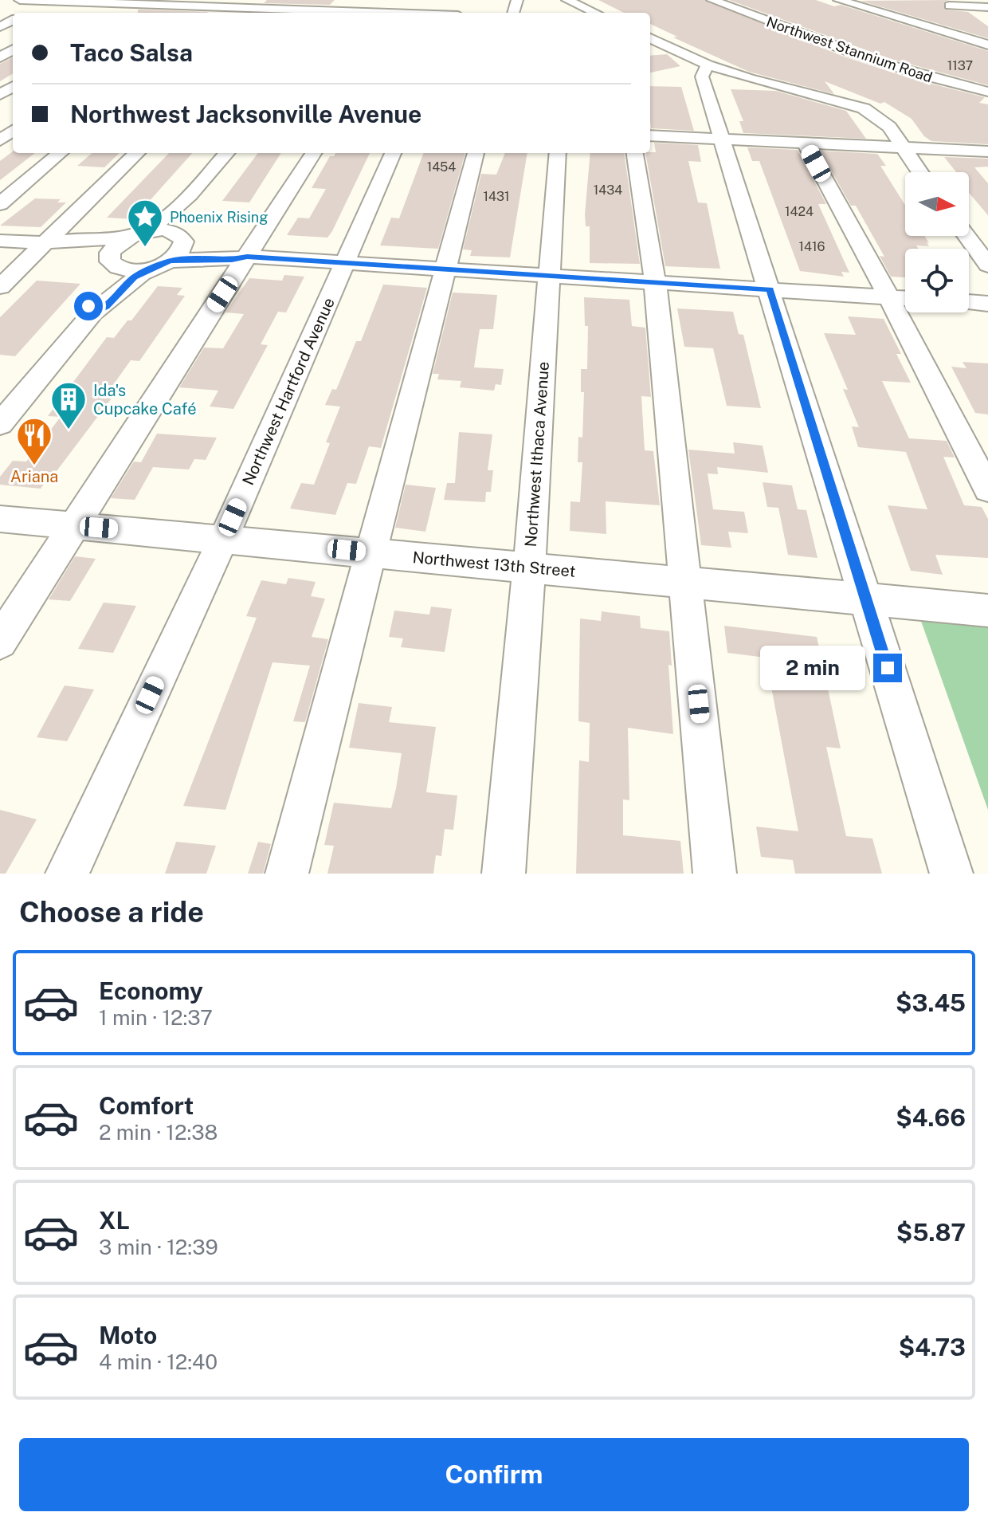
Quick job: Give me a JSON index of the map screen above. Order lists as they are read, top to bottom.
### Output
{
  "streets": {
    "street": [
      "Northwest Stannium Road",
      "Northwest Hartford Avenue",
      "Northwest Ithaca Avenue",
      "Northwest 13th Street"
    ]
  },
  "crossings": [
    ["Northwest Hartford Avenue", "Northwest 13th Street"],
    ["Northwest Ithaca Avenue", "Northwest 13th Street"]
  ],
  "places": {
    "place": ["Phoenix Rising"],
    "building": ["Ida's Cupcake Café"],
    "restaurant": ["Ariana"]
  },
  "house_numbers": [
    "1137",
    "1454",
    "1434",
    "1431",
    "1424",
    "1416"
  ],
  "north": "right",
  "page": {
    "banner": ["Taco Salsa", "Northwest Jacksonville Avenue"],
    "bubble": "2 min",
    "heading": "Choose a ride",
    "list": [
      {
        "name": "Economy",
        "note": "1 min · 12:37",
        "value": "$3.45"
      },
      {
        "name": "Comfort",
        "note": "2 min · 12:38",
        "value": "$4.66"
      },
      {
        "name": "XL",
        "note": "3 min · 12:39",
        "value": "$5.87"
      },
      {
        "name": "Moto",
        "note": "4 min · 12:40",
        "value": "$4.73"
      }
    ],
    "buttons": "Confirm"
  }
}
